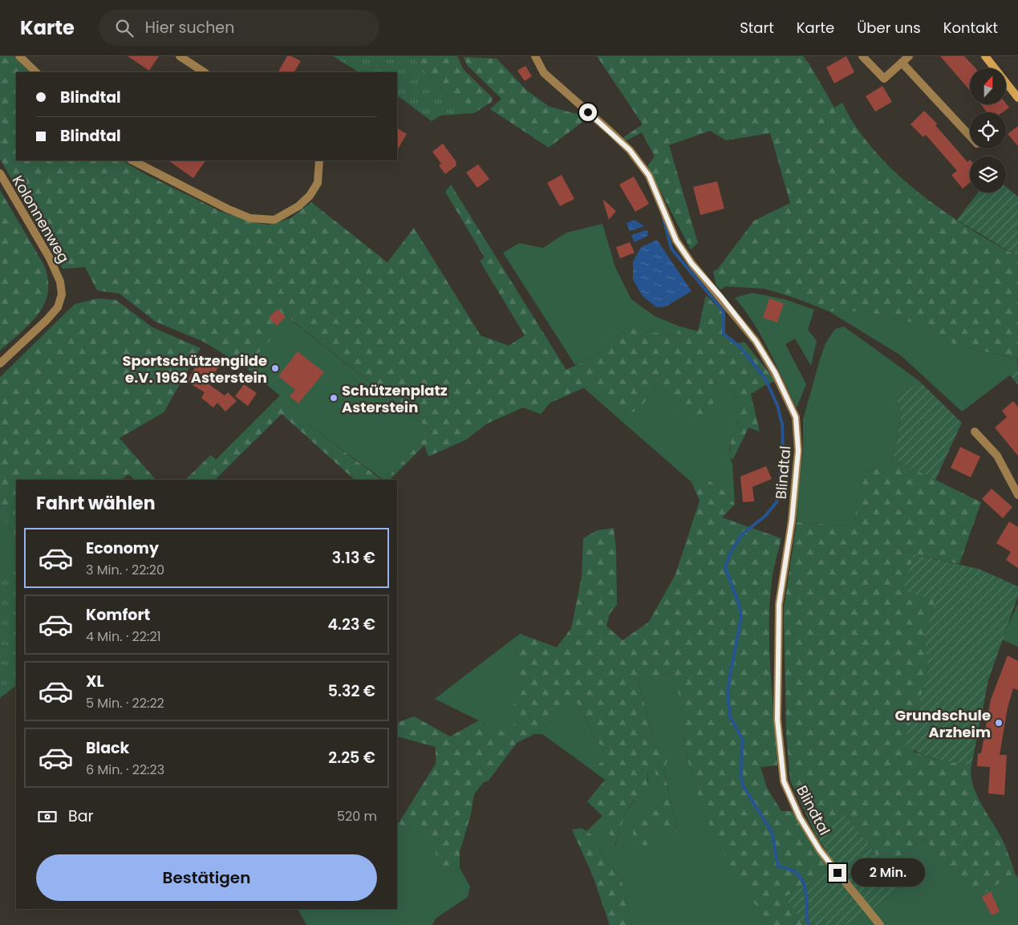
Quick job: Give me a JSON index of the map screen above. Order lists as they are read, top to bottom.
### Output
{
  "streets": {
    "street": ["Kolonnenweg", "Blindtal"]
  },
  "places": ["Sportschützengilde e.V. 1962 Asterstein", "Schützenplatz Asterstein", "Grundschule Arzheim"],
  "north": "top",
  "page": {
    "header": "Karte",
    "search": "Hier suchen",
    "nav": [
      "Start",
      "Karte",
      "Über uns",
      "Kontakt"
    ],
    "banner": ["Blindtal", "Blindtal"],
    "heading": "Fahrt wählen",
    "list": [
      {
        "name": "Economy",
        "note": "3 Min. · 22:20",
        "value": "3.13 €"
      },
      {
        "name": "Komfort",
        "note": "4 Min. · 22:21",
        "value": "4.23 €"
      },
      {
        "name": "XL",
        "note": "5 Min. · 22:22",
        "value": "5.32 €"
      },
      {
        "name": "Black",
        "note": "6 Min. · 22:23",
        "value": "2.25 €"
      }
    ],
    "pay": ["Bar", "520 m"],
    "buttons": "Bestätigen",
    "bubble": "2 Min."
  }
}
